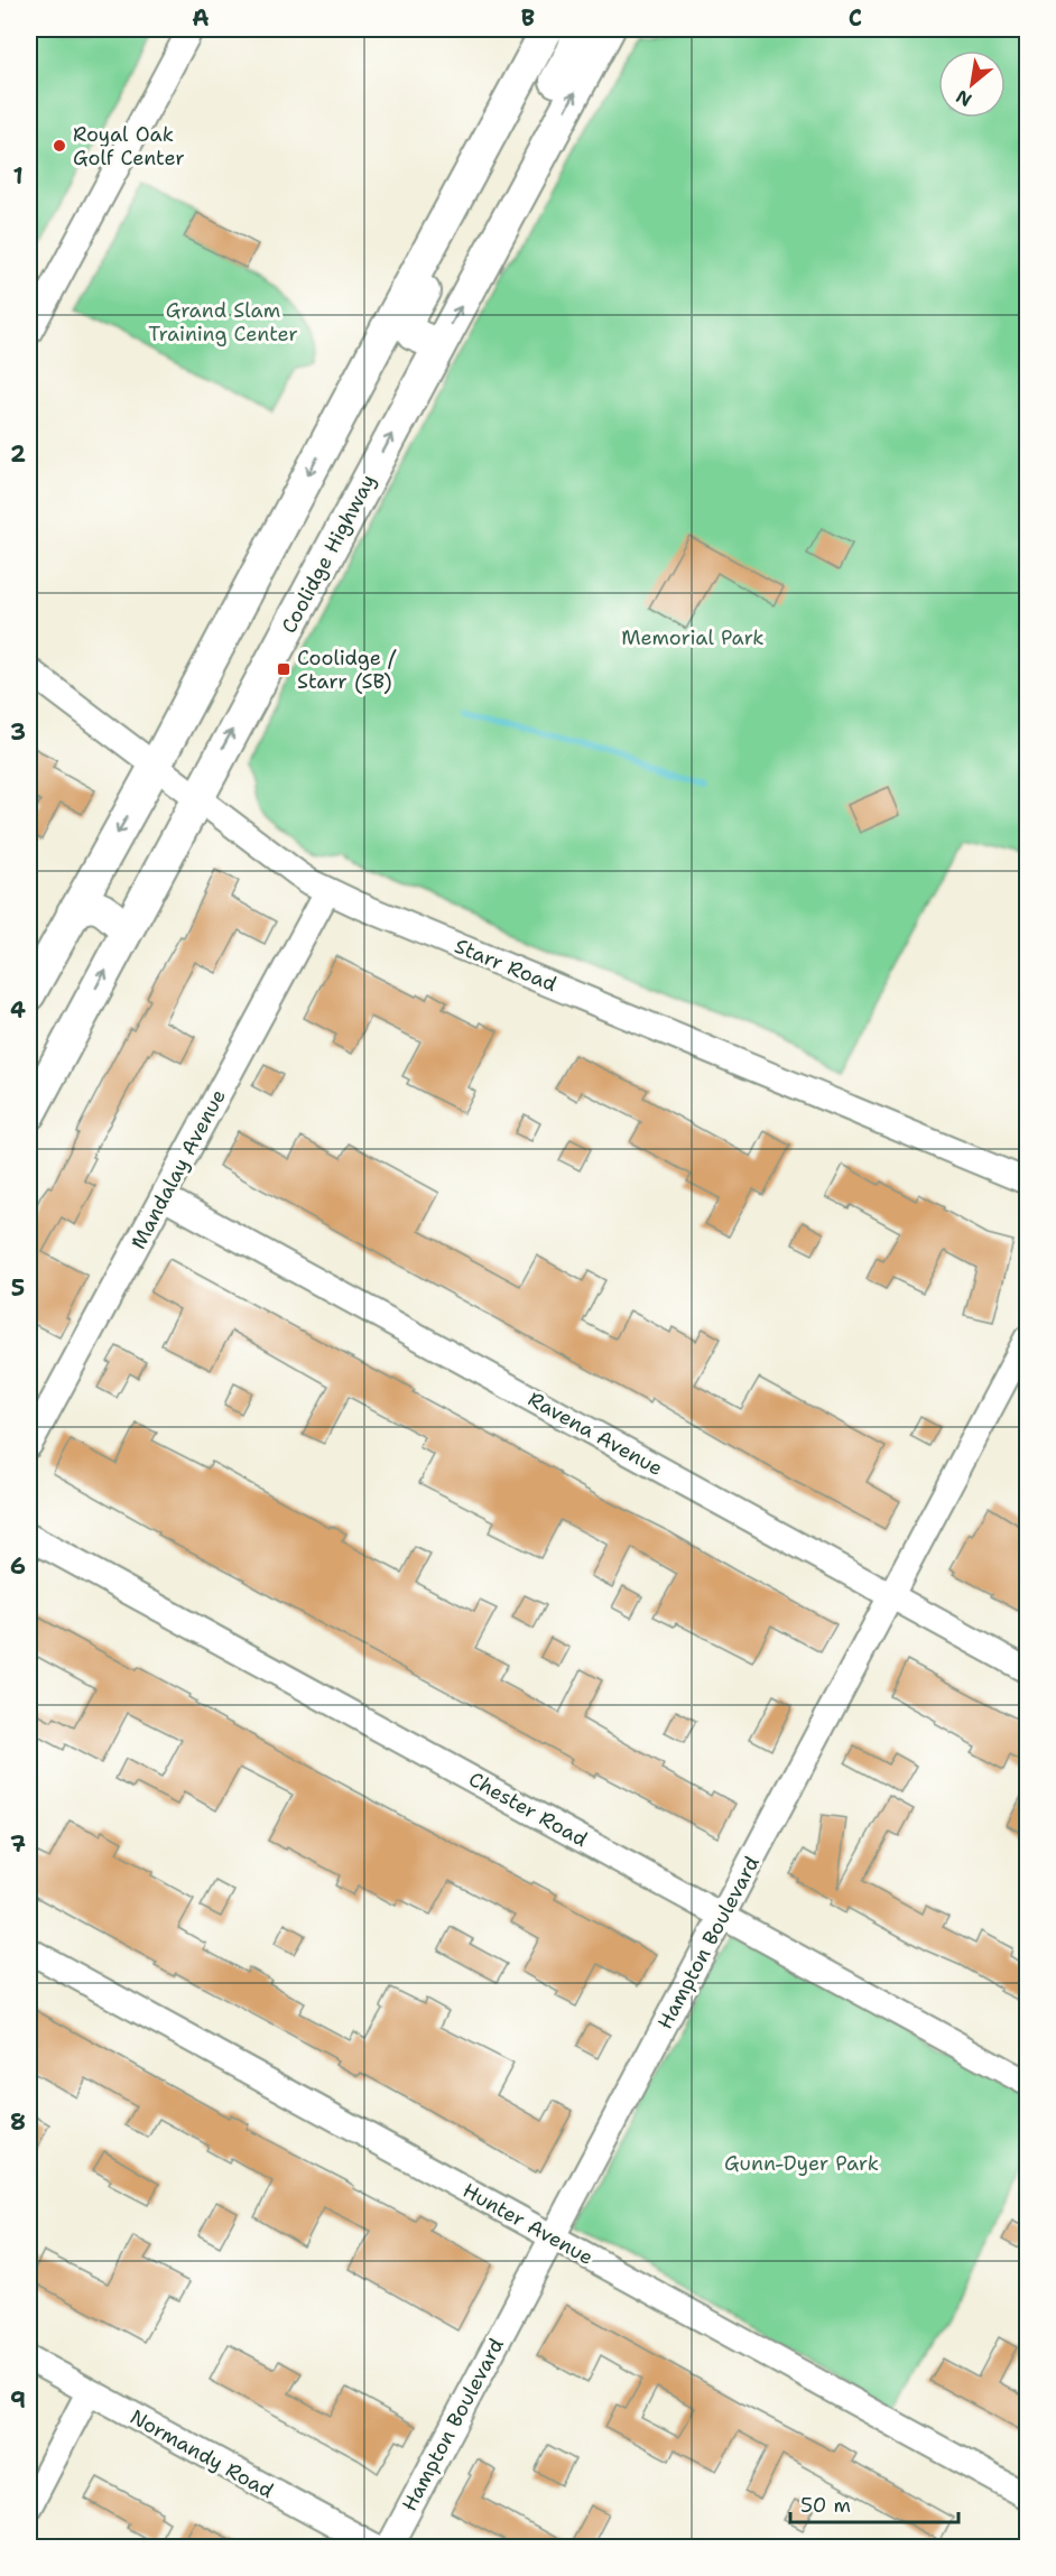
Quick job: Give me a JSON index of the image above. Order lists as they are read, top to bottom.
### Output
{
  "streets": {
    "main road": ["Coolidge Highway"],
    "street": [
      "Starr Road",
      "Mandalay Avenue",
      "Ravena Avenue",
      "Chester Road",
      "Hampton Boulevard",
      "Hunter Avenue",
      "Normandy Road"
    ]
  },
  "crossings": [
    ["Coolidge Highway", "Starr Road"],
    ["Starr Road", "Mandalay Avenue"],
    ["Mandalay Avenue", "Ravena Avenue"],
    ["Ravena Avenue", "Hampton Boulevard"],
    ["Chester Road", "Hampton Boulevard"],
    ["Hampton Boulevard", "Hunter Avenue"]
  ],
  "parks": ["Grand Slam Training Center", "Memorial Park", "Gunn-Dyer Park"],
  "places": {
    "other": ["Royal Oak Golf Center"],
    "transit": ["Coolidge / Starr (SB)"]
  },
  "scale_bar": "50 m",
  "north": "bottom left",
  "grid": {
    "columns": ["A", "B", "C"],
    "rows": [
      "1",
      "2",
      "3",
      "4",
      "5",
      "6",
      "7",
      "8",
      "9"
    ]
  }
}
